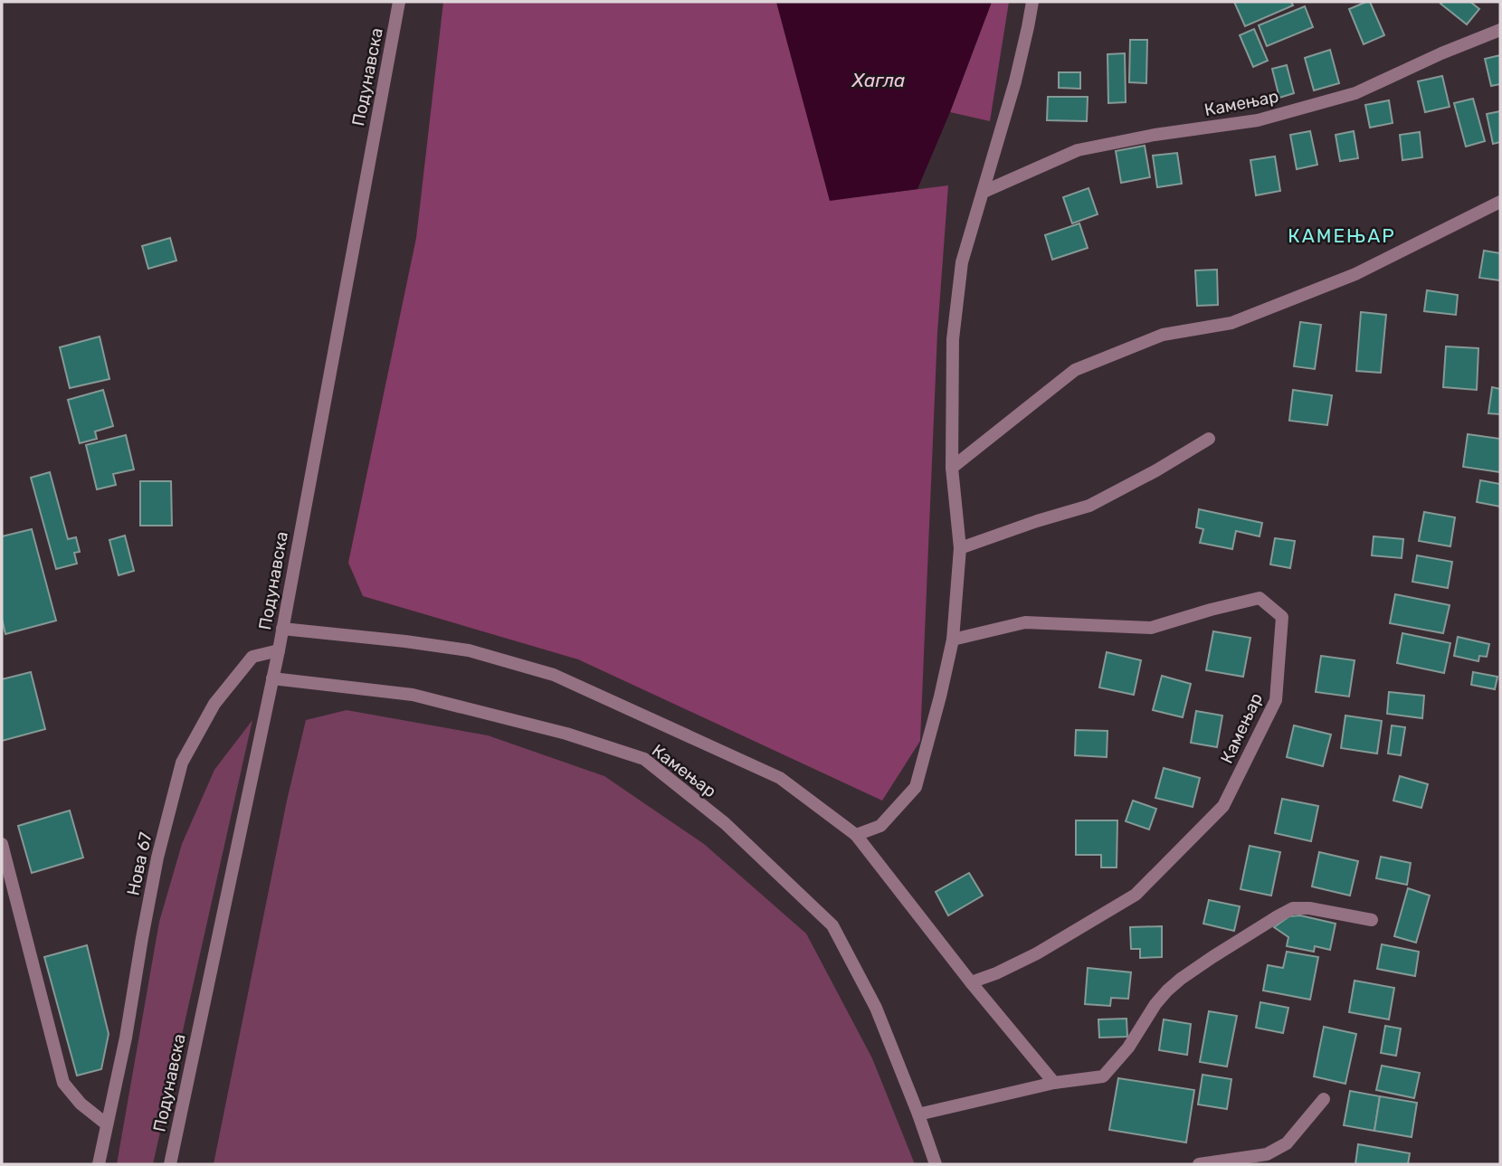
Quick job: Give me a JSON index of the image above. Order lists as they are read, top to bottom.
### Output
{
  "streets": {
    "street": ["Подунавска", "Камењар", "Нова 67"]
  },
  "crossings": [
    ["Подунавска", "Камењар"],
    ["Подунавска", "Нова 67"]
  ],
  "districts": ["КАМЕЊАР"],
  "water": ["Хагла"]
}
